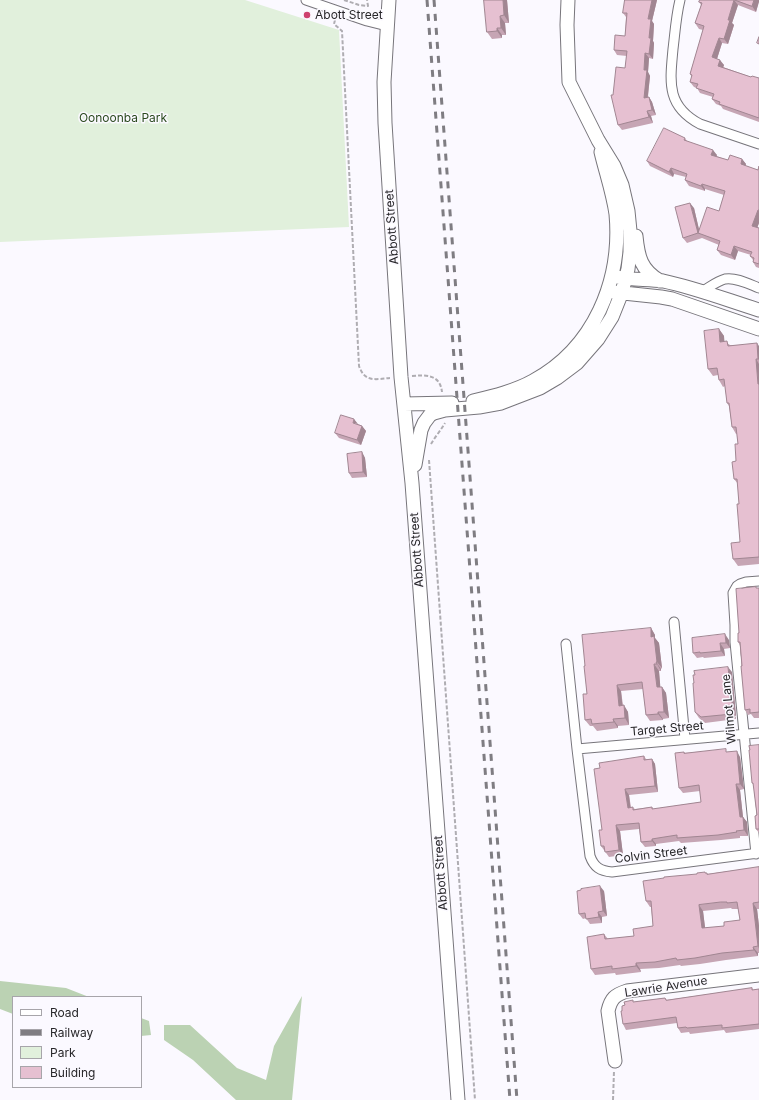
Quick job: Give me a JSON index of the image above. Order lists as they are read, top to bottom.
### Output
{
  "streets": {
    "street": [
      "Abbott Street",
      "Wilmot Lane",
      "Target Street",
      "Colvin Street",
      "Lawrie Avenue"
    ]
  },
  "crossings": [
    ["Wilmot Lane", "Target Street"],
    ["Wilmot Lane", "Colvin Street"],
    ["Target Street", "Colvin Street"]
  ],
  "parks": ["Oonoonba Park"],
  "places": ["Abott Street"],
  "legend": [
    "Road",
    "Railway",
    "Park",
    "Building"
  ]
}
